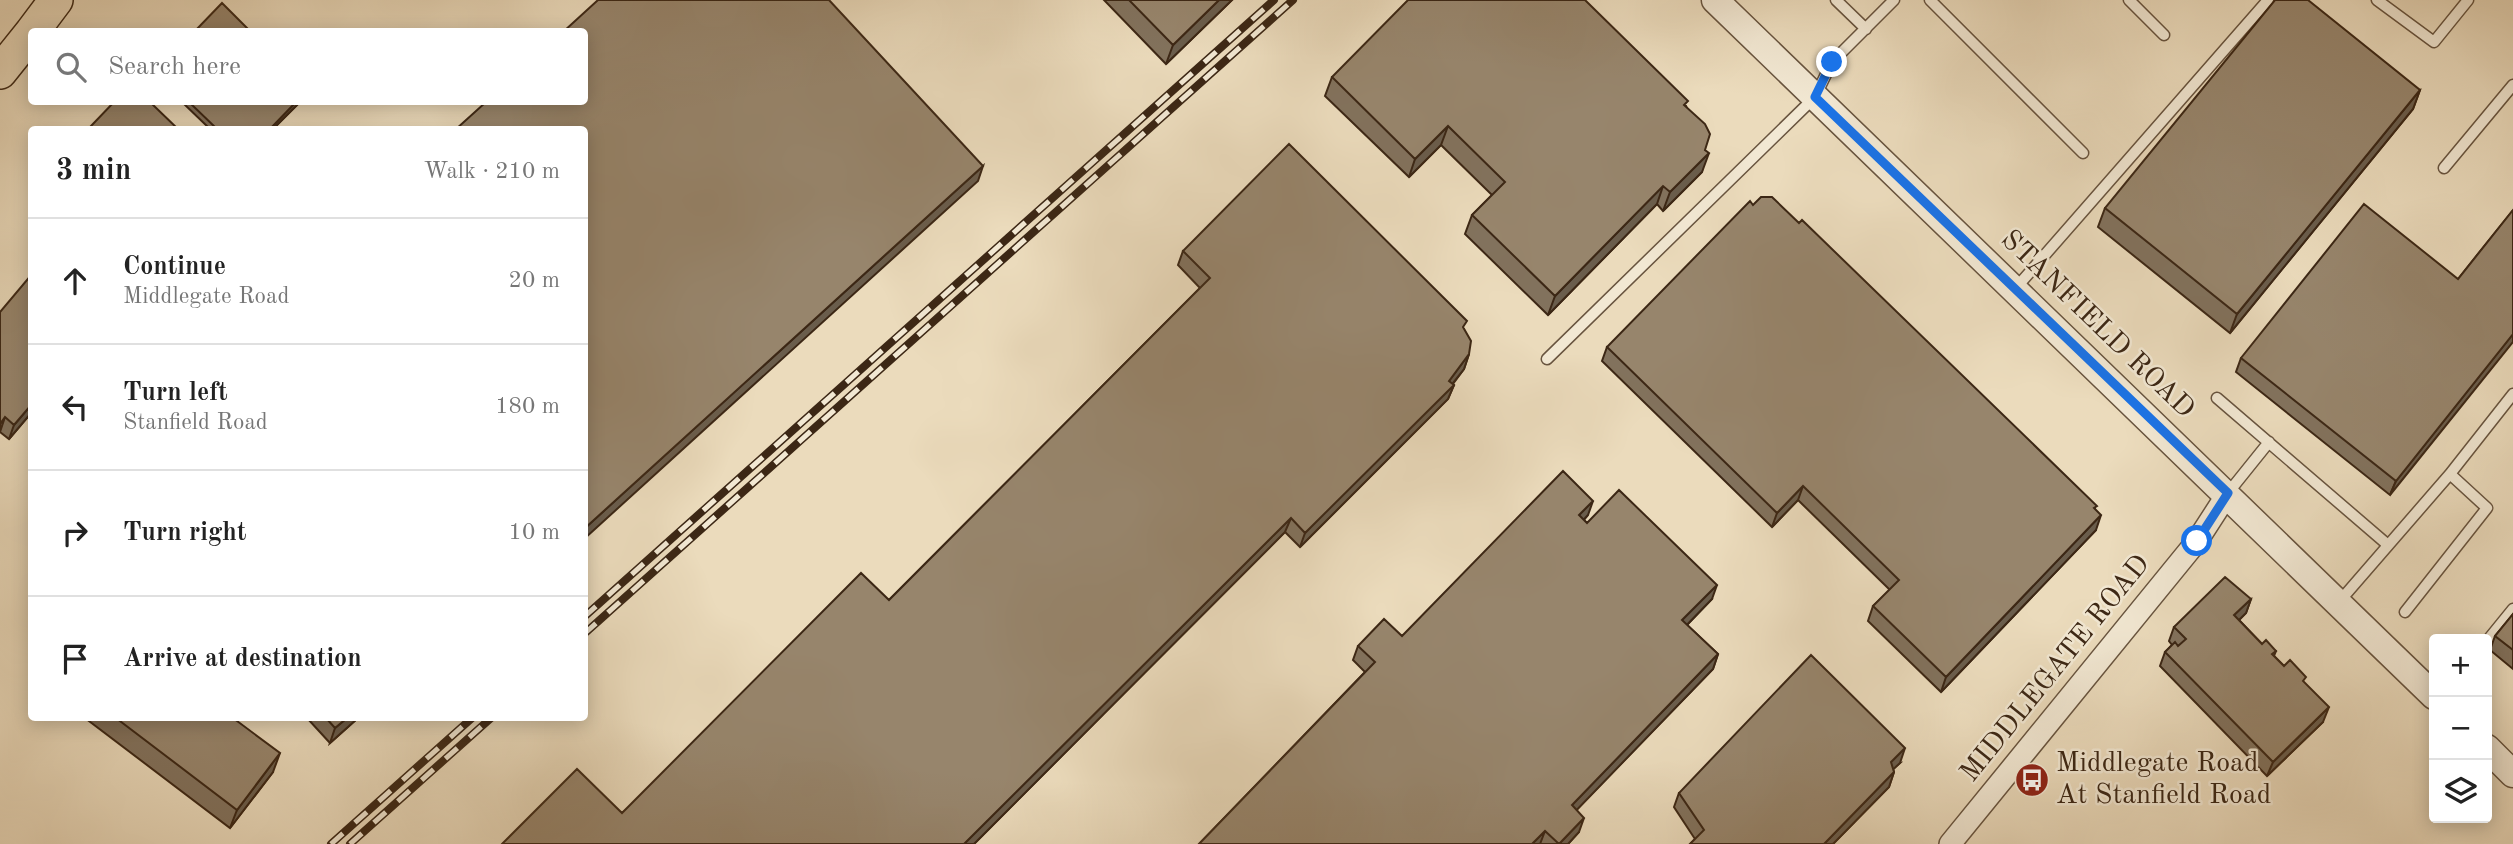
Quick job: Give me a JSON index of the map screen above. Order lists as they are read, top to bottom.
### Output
{
  "streets": {
    "street": ["STANFIELD ROAD", "MIDDLEGATE ROAD"]
  },
  "crossings": [
    ["STANFIELD ROAD", "MIDDLEGATE ROAD"]
  ],
  "places": {
    "bus stop": ["Middlegate Road At Stanfield Road"]
  },
  "page": {
    "search": "Search here",
    "heading": ["3 min", "Walk · 210 m"],
    "list": [
      ["Continue", "Middlegate Road", "20 m"],
      ["Turn left", "Stanfield Road", "180 m"],
      ["Turn right", "10 m"],
      "Arrive at destination"
    ],
    "map_buttons": ["+", "−"]
  }
}
